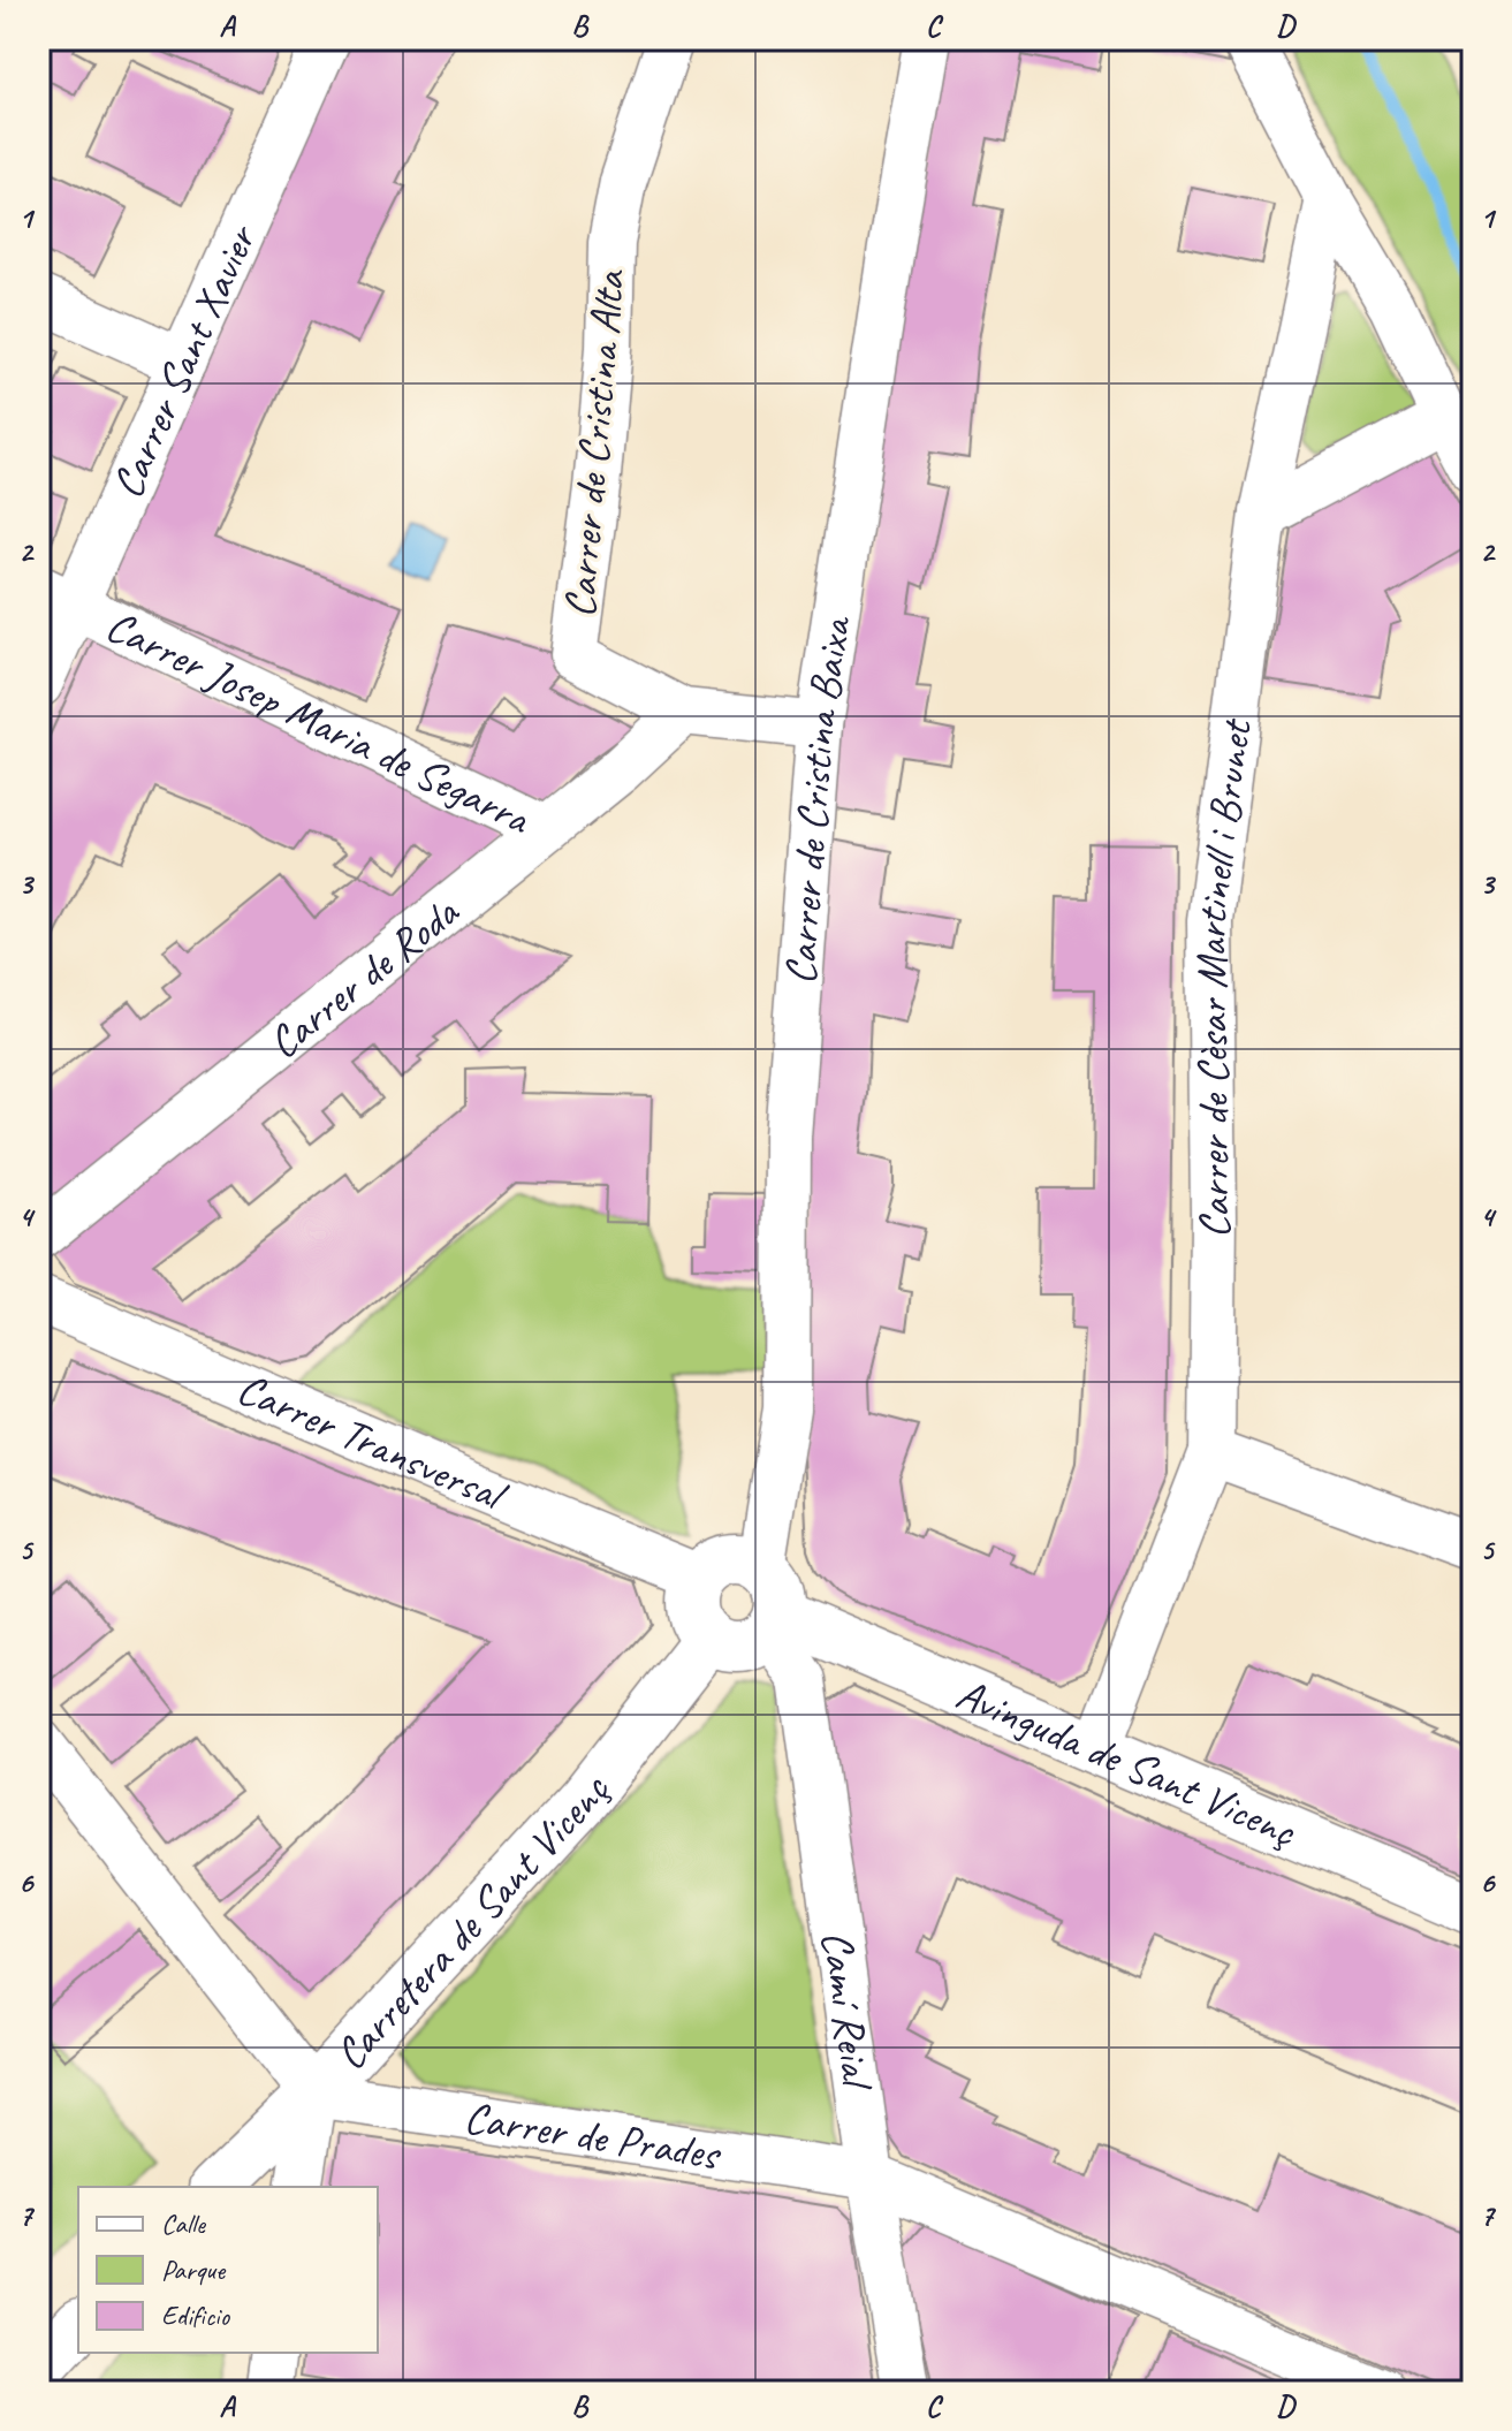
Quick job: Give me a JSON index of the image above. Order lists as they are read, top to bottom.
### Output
{
  "streets": {
    "street": [
      "Carrer Sant Xavier",
      "Carrer de Cristina Alta",
      "Carrer Josep Maria de Segarra",
      "Carrer de Cristina Baixa",
      "Carrer de Roda",
      "Carrer de Cèsar Martinell i Brunet",
      "Carrer Transversal",
      "Avinguda de Sant Vicenç",
      "Carretera de Sant Vicenç",
      "Camí Reial",
      "Carrer de Prades"
    ]
  },
  "crossings": [
    ["Carrer Sant Xavier", "Carrer Josep Maria de Segarra"],
    ["Carrer de Cristina Alta", "Carrer de Cristina Baixa"],
    ["Carrer de Cristina Alta", "Carrer de Roda"],
    ["Carrer Josep Maria de Segarra", "Carrer de Roda"],
    ["Carrer de Cristina Baixa", "Carrer Transversal"],
    ["Carrer de Cristina Baixa", "Avinguda de Sant Vicenç"],
    ["Carrer de Cristina Baixa", "Carretera de Sant Vicenç"],
    ["Carrer de Cristina Baixa", "Camí Reial"],
    ["Carrer de Cèsar Martinell i Brunet", "Avinguda de Sant Vicenç"],
    ["Carrer Transversal", "Avinguda de Sant Vicenç"],
    ["Carrer Transversal", "Carretera de Sant Vicenç"],
    ["Carrer Transversal", "Camí Reial"],
    ["Avinguda de Sant Vicenç", "Carretera de Sant Vicenç"],
    ["Avinguda de Sant Vicenç", "Camí Reial"],
    ["Carretera de Sant Vicenç", "Camí Reial"],
    ["Carretera de Sant Vicenç", "Carrer de Prades"],
    ["Camí Reial", "Carrer de Prades"]
  ],
  "legend": ["Calle", "Parque", "Edificio"],
  "grid": {
    "columns": [
      "A",
      "B",
      "C",
      "D"
    ],
    "rows": [
      "1",
      "2",
      "3",
      "4",
      "5",
      "6",
      "7"
    ]
  }
}
